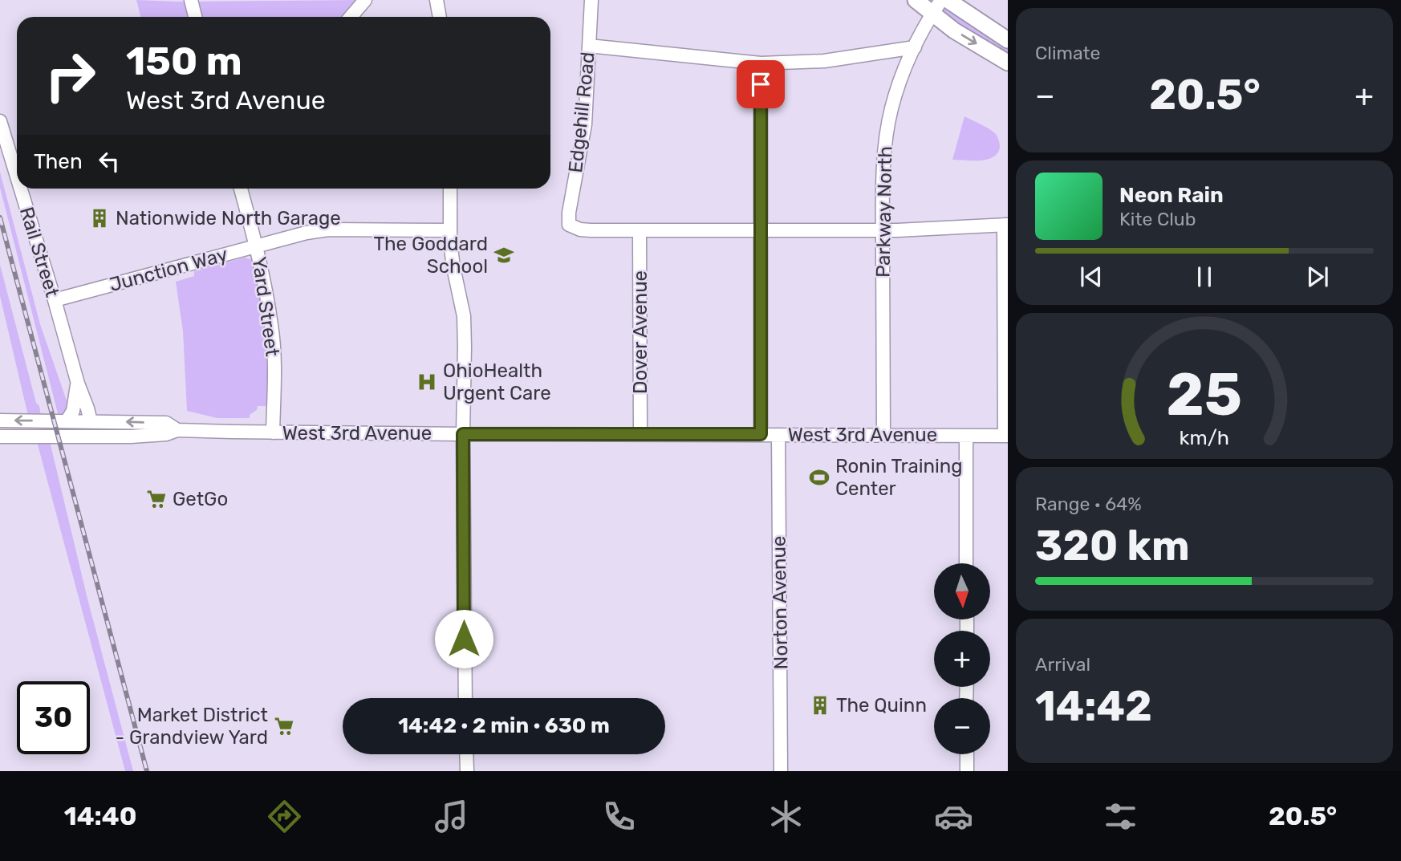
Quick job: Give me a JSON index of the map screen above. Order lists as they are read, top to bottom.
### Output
{
  "streets": {
    "street": [
      "Edgehill Road",
      "Parkway North",
      "Rail Street",
      "Junction Way",
      "Yard Street",
      "Dover Avenue",
      "West 3rd Avenue",
      "Norton Avenue"
    ]
  },
  "crossings": [
    ["Edgehill Road", "Dover Avenue"],
    ["Parkway North", "West 3rd Avenue"],
    ["Rail Street", "Junction Way"],
    ["Rail Street", "West 3rd Avenue"],
    ["Junction Way", "Yard Street"],
    ["Yard Street", "West 3rd Avenue"],
    ["Dover Avenue", "West 3rd Avenue"],
    ["West 3rd Avenue", "Norton Avenue"]
  ],
  "places": {
    "building": ["Nationwide North Garage", "The Quinn"],
    "school or university": ["The Goddard School"],
    "hospital": ["OhioHealth Urgent Care"],
    "sports": ["Ronin Training Center"],
    "supermarket": ["GetGo", "Market District - Grandview Yard"]
  },
  "north": "bottom",
  "page": {
    "tile": [
      "Climate",
      ["Range · 64%", "320 km"],
      ["Arrival", "14:42"]
    ],
    "turn": ["150 m", "West 3rd Avenue"],
    "heat": ["−", "20.5°", "+"],
    "then": "Then",
    "song": ["Neon Rain", "Kite Club"],
    "map_buttons": ["+", "−"],
    "limit": "30",
    "trip": "14:42 · 2 min · 630 m",
    "tabs": ["14:40", "20.5°"],
    "gauge": ["25", "km/h"]
  }
}
